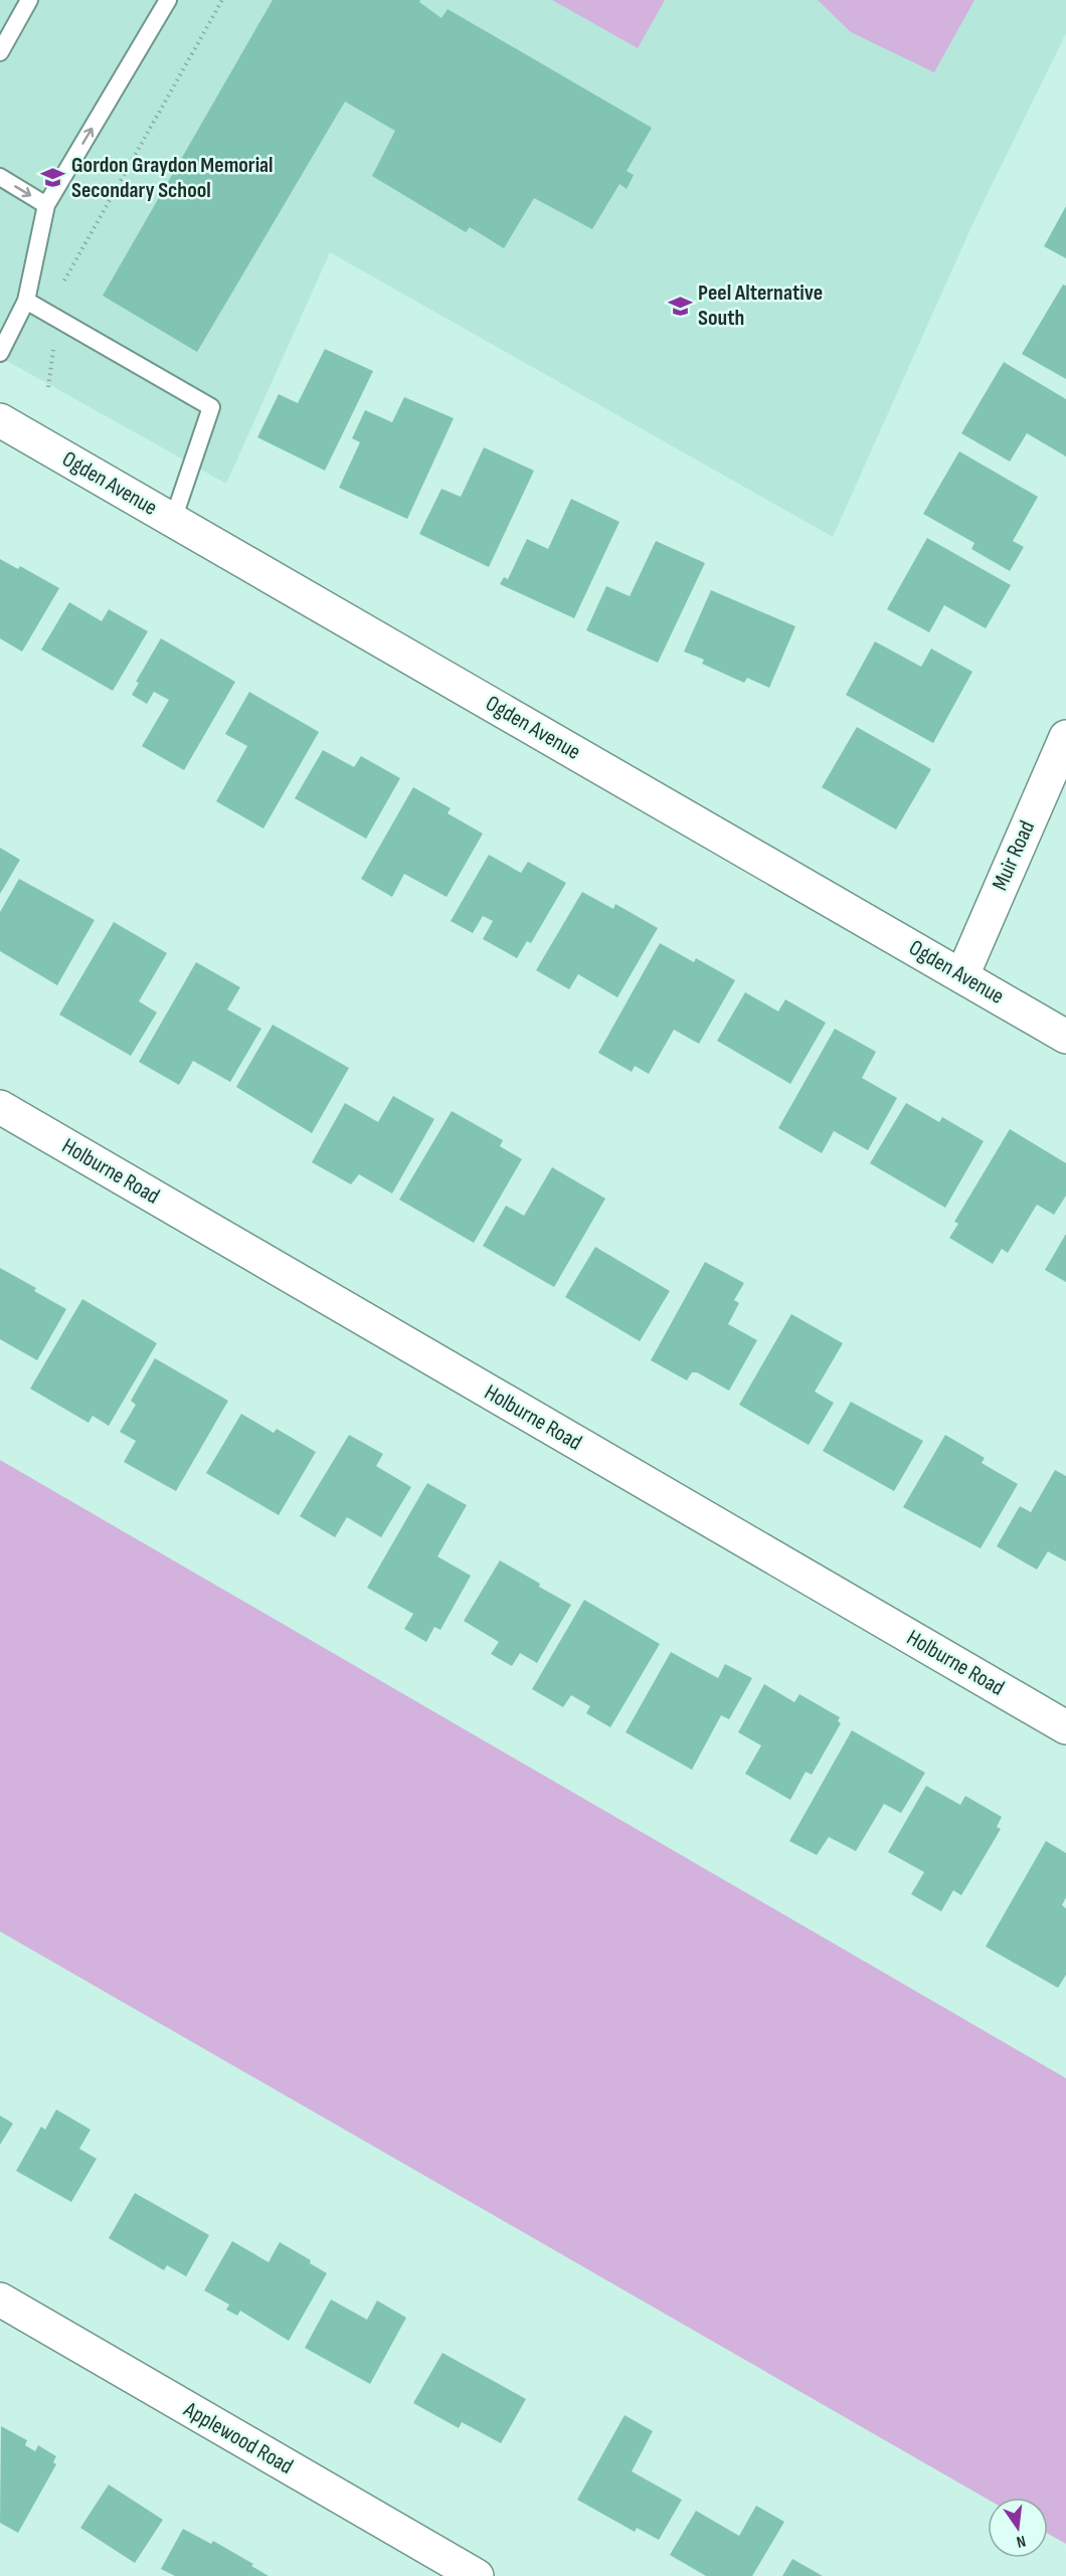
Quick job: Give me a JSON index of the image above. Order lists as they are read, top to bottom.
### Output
{
  "streets": {
    "street": [
      "Ogden Avenue",
      "Muir Road",
      "Holburne Road",
      "Applewood Road"
    ]
  },
  "crossings": [
    ["Ogden Avenue", "Muir Road"]
  ],
  "places": {
    "school or university": ["Gordon Graydon Memorial Secondary School", "Peel Alternative South"]
  },
  "north": "bottom"
}
